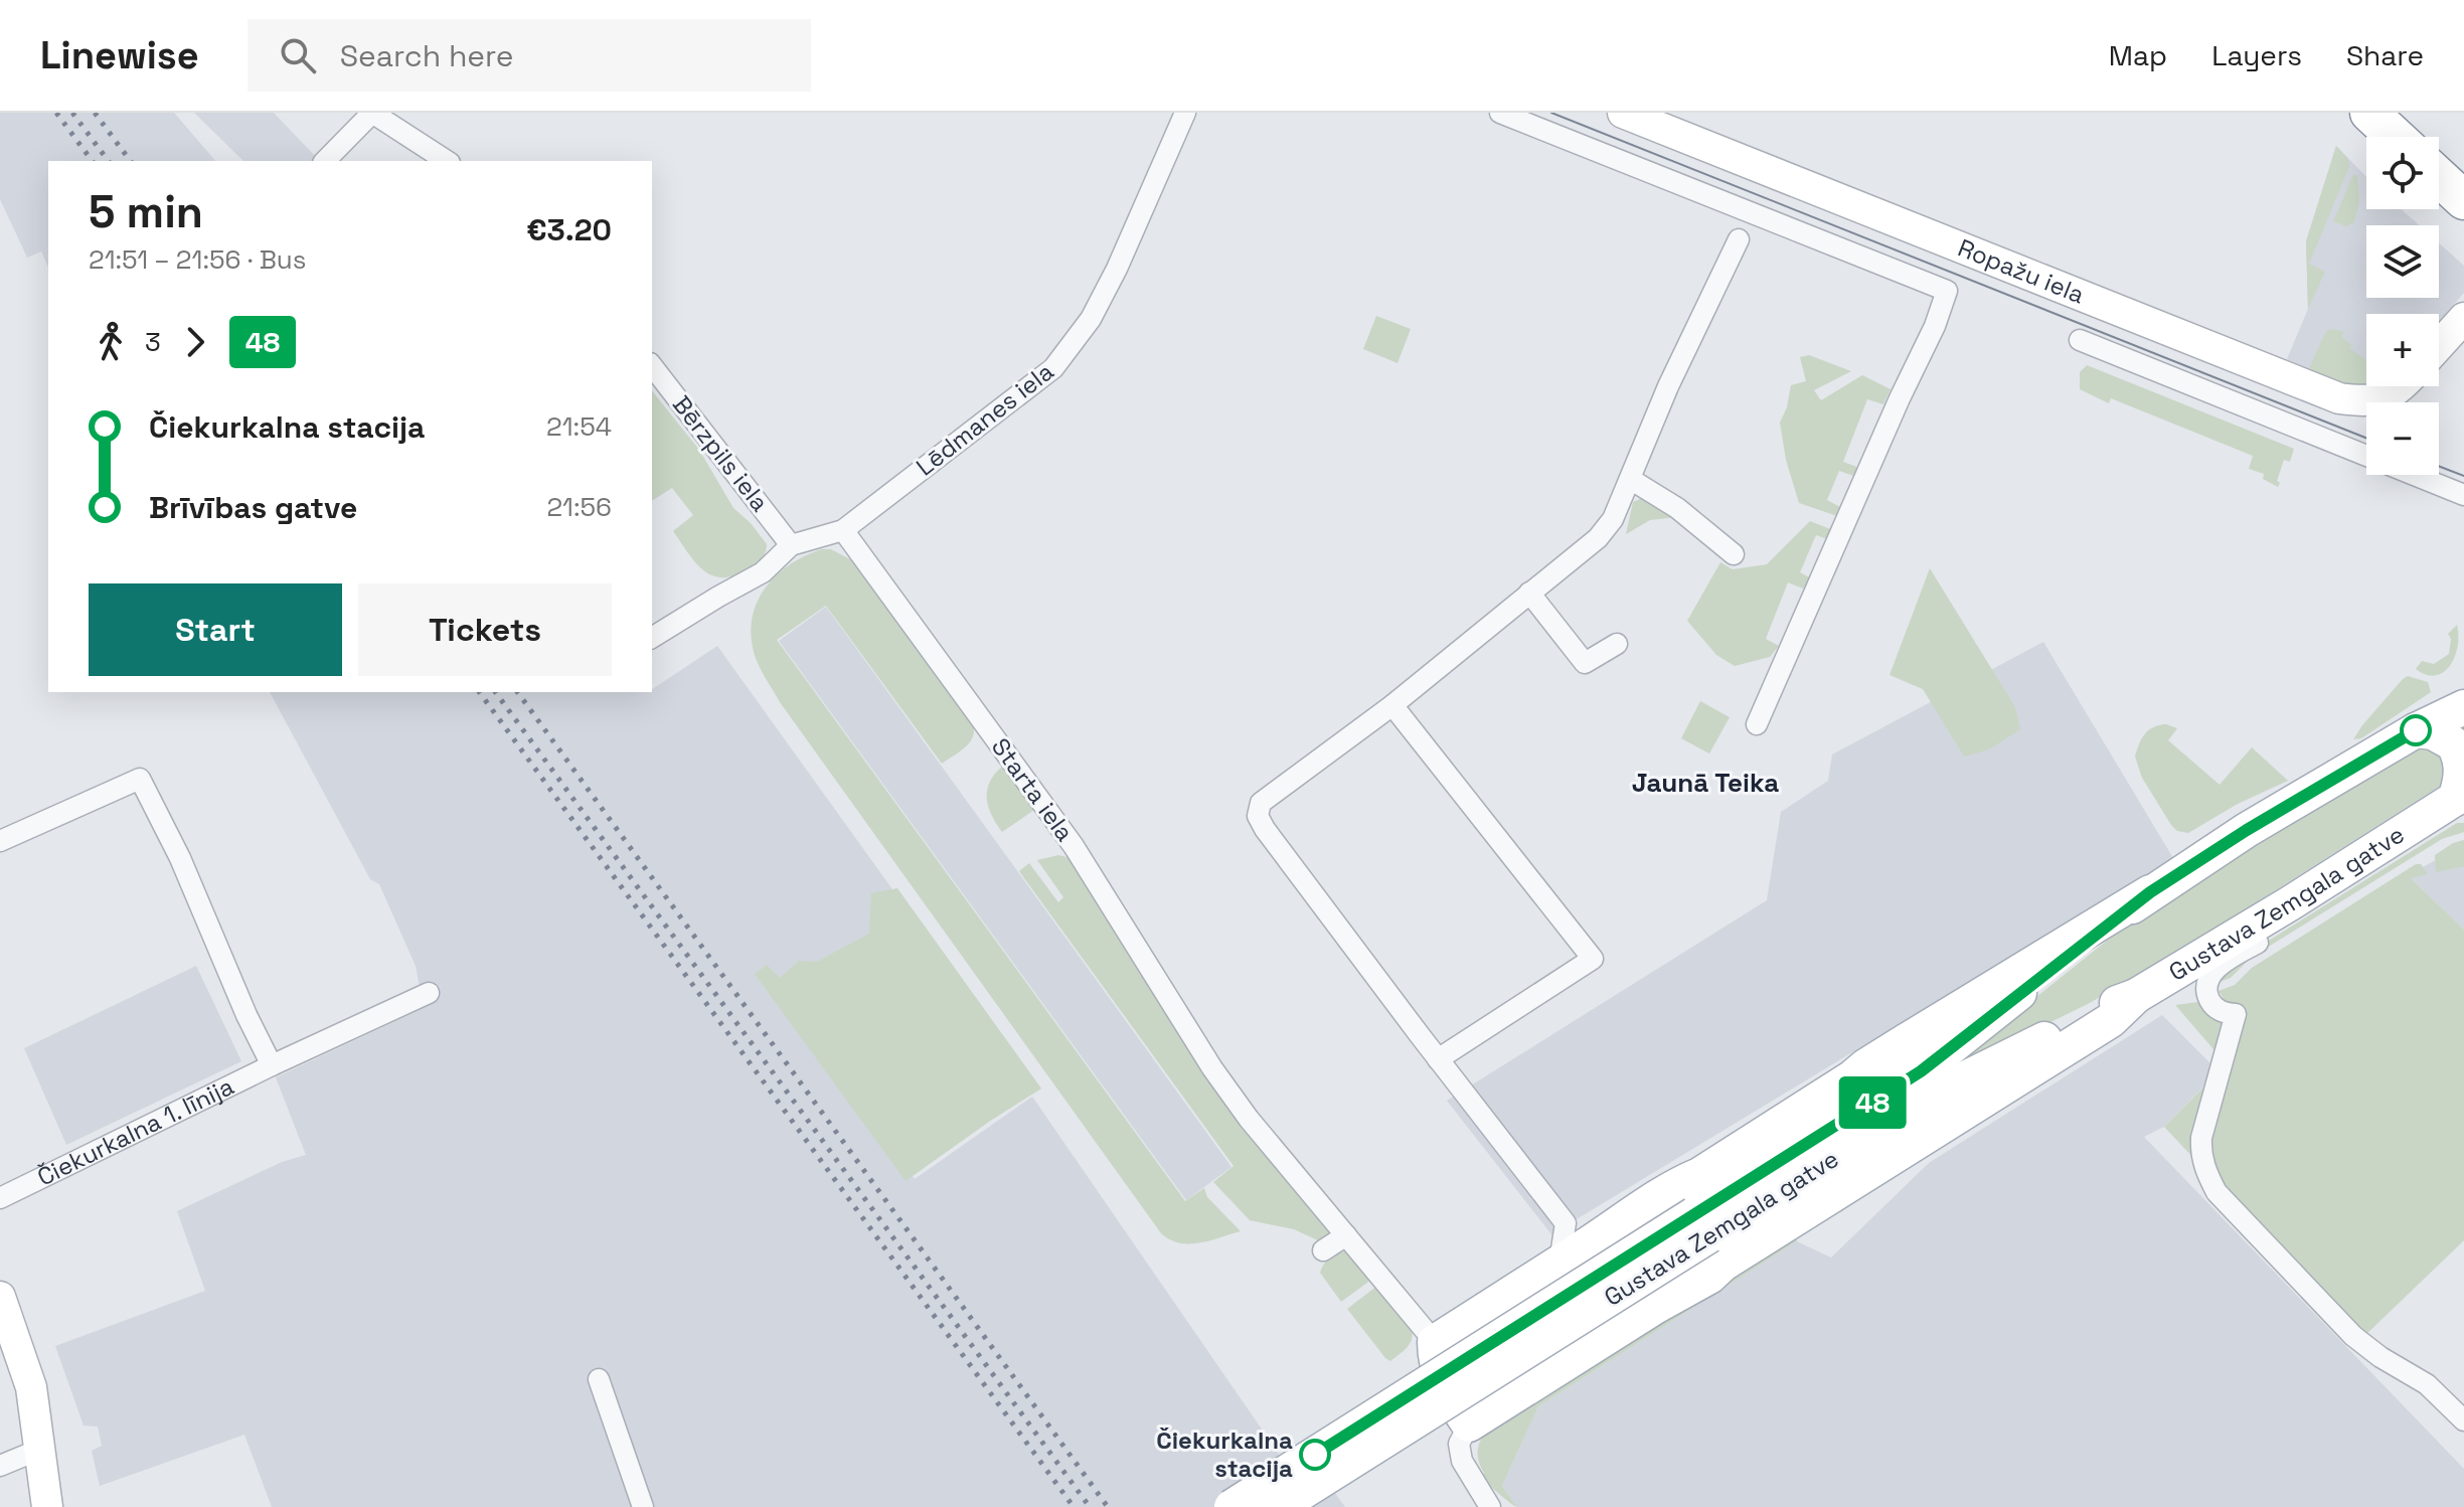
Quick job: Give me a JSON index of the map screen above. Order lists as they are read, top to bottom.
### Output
{
  "streets": {
    "main road": ["Gustava Zemgala gatve"],
    "street": [
      "Ropažu iela",
      "Lēdmanes iela",
      "Bērzpils iela",
      "Starta iela",
      "Čiekurkalna 1. līnija"
    ]
  },
  "crossings": [
    ["Lēdmanes iela", "Starta iela"]
  ],
  "districts": ["Jaunā Teika"],
  "places": ["Čiekurkalna stacija"],
  "lines": ["bus line 48"],
  "page": {
    "header": "Linewise",
    "search": "Search here",
    "nav": ["Map", "Layers", "Share"],
    "on_map": "48",
    "map_buttons": ["+", "−"],
    "heading": ["5 min", "21:51 – 21:56 · Bus", "€3.20"],
    "legs": ["3", "48"],
    "list": [
      {
        "name": "Čiekurkalna stacija",
        "value": "21:54"
      },
      {
        "name": "Brīvības gatve",
        "value": "21:56"
      }
    ],
    "buttons": ["Start", "Tickets"]
  }
}
